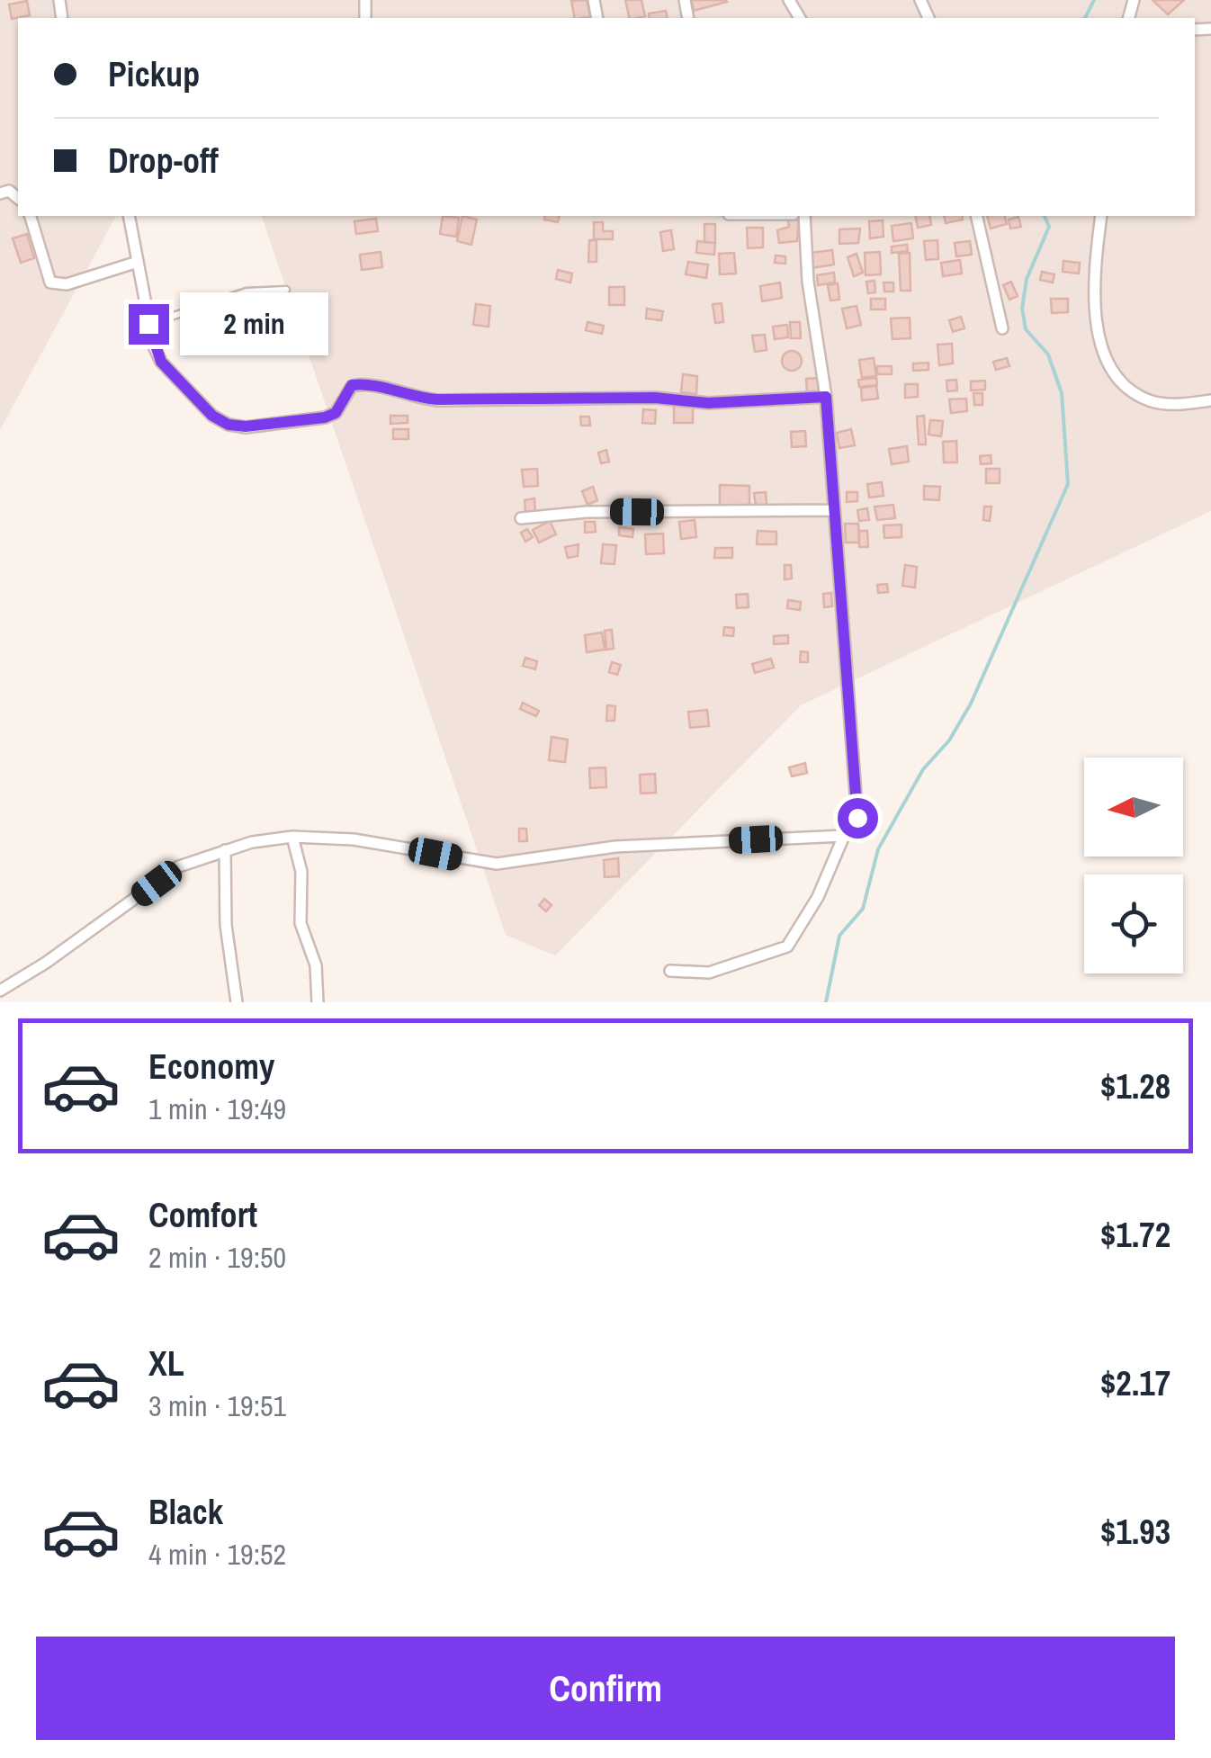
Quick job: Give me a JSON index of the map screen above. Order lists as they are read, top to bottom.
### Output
{
  "north": "left",
  "page": {
    "banner": ["Pickup", "Drop-off"],
    "bubble": "2 min",
    "list": [
      {
        "name": "Economy",
        "note": "1 min · 19:49",
        "value": "$1.28"
      },
      {
        "name": "Comfort",
        "note": "2 min · 19:50",
        "value": "$1.72"
      },
      {
        "name": "XL",
        "note": "3 min · 19:51",
        "value": "$2.17"
      },
      {
        "name": "Black",
        "note": "4 min · 19:52",
        "value": "$1.93"
      }
    ],
    "buttons": "Confirm"
  }
}
